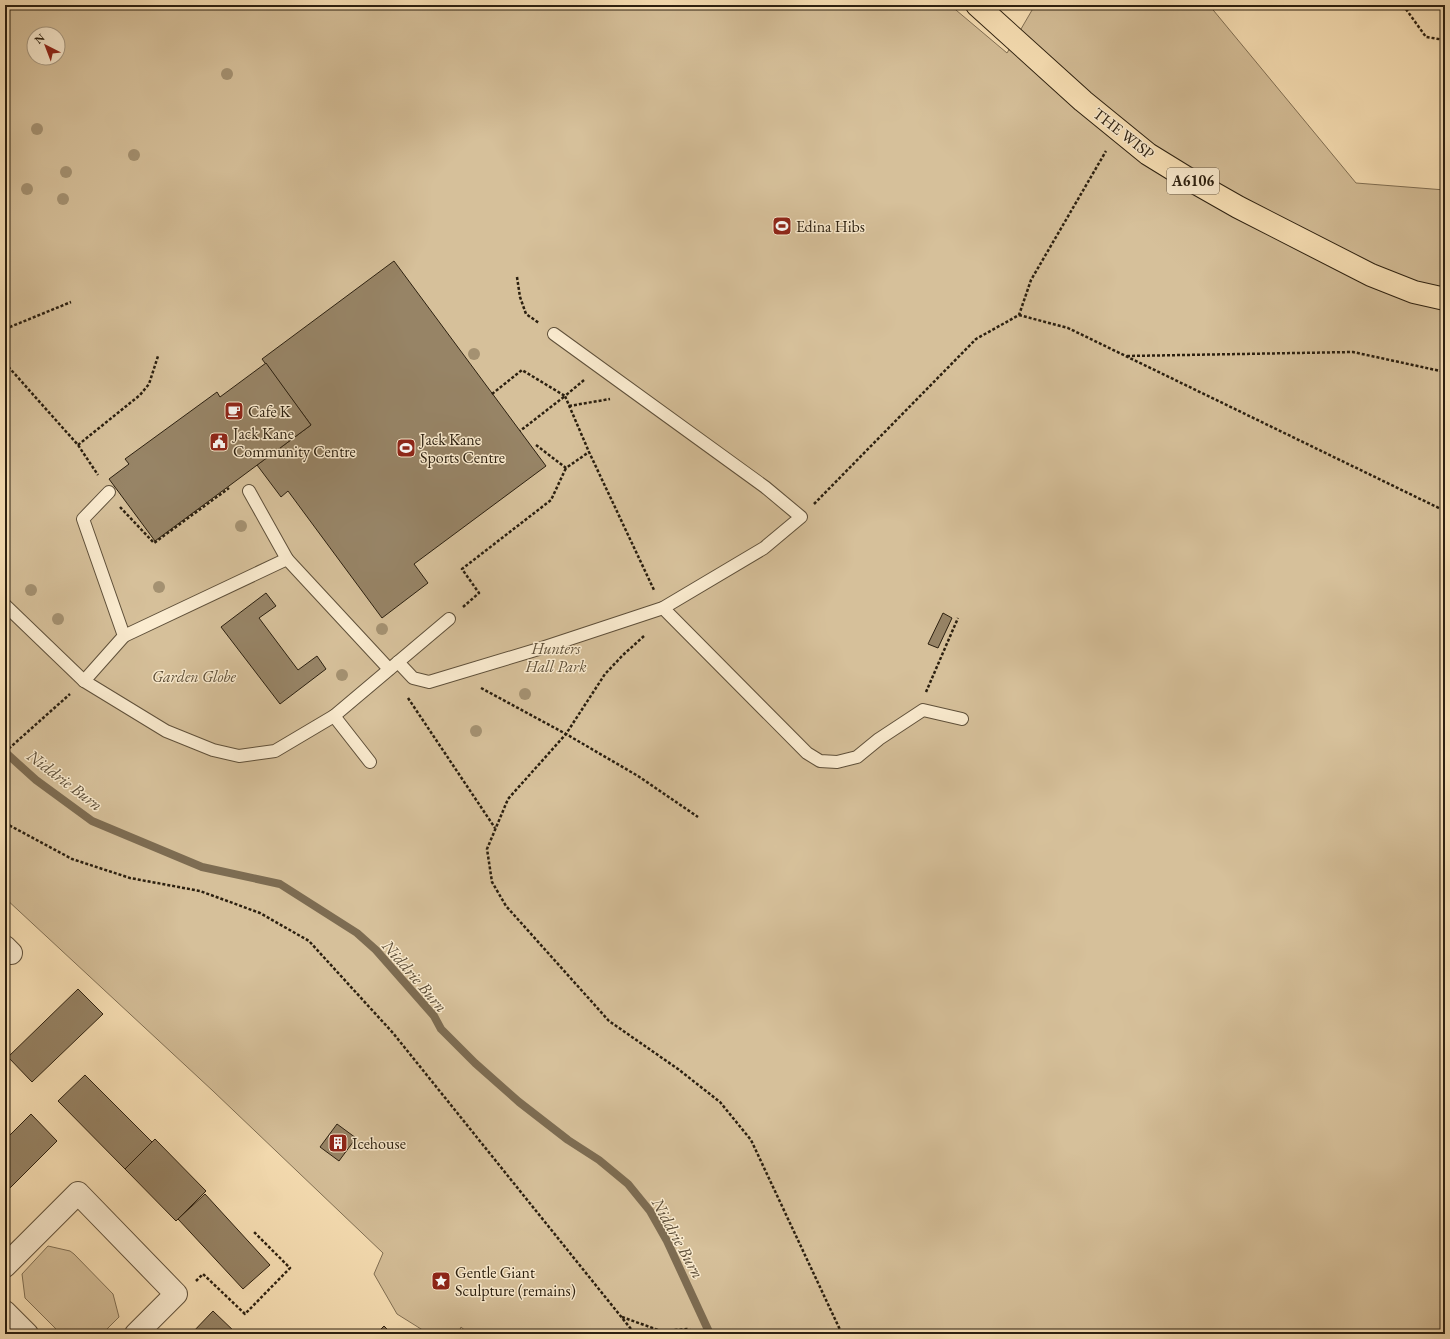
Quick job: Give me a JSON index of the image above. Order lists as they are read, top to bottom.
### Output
{
  "streets": {
    "main road": ["THE WISP", "A6106"]
  },
  "water": ["Niddrie Burn"],
  "parks": ["Hunters Hall Park", "Garden Globe"],
  "places": {
    "sports": ["Edina Hibs", "Jack Kane Sports Centre"],
    "cafe": ["Cafe K"],
    "public building": ["Jack Kane Community Centre"],
    "building": ["Icehouse"],
    "place": ["Gentle Giant Sculpture (remains)"]
  },
  "north": "top left"
}
